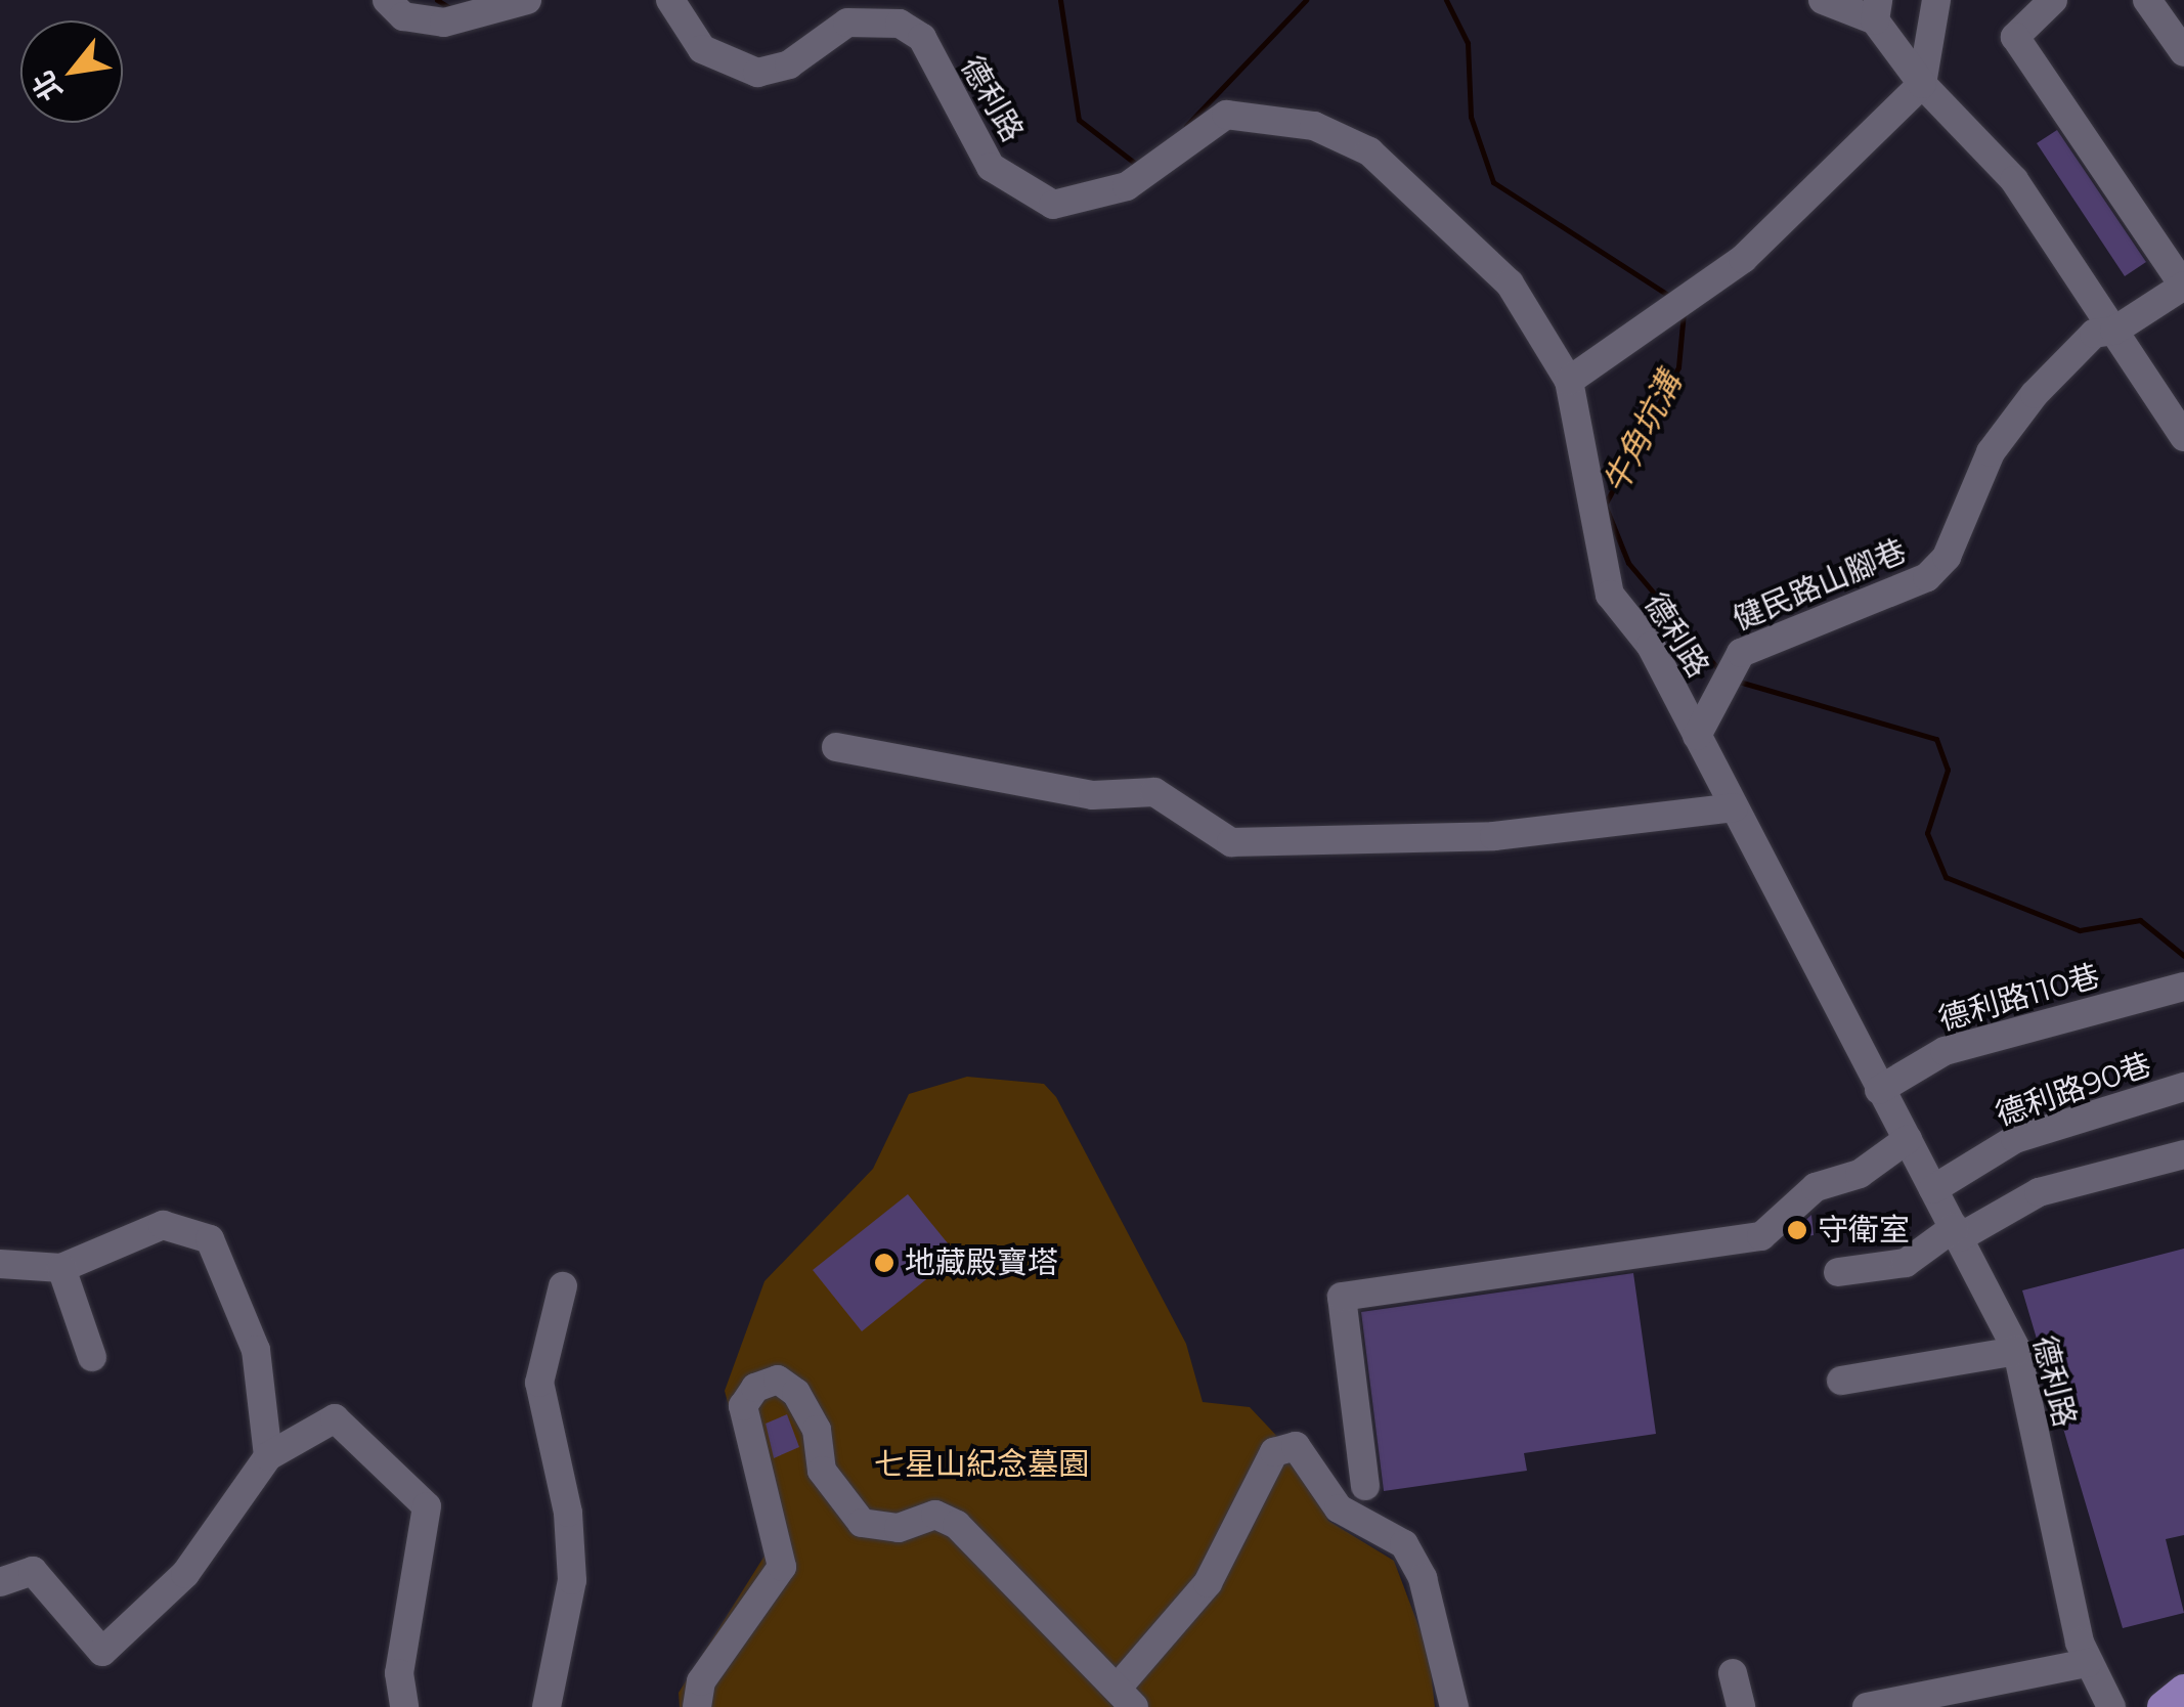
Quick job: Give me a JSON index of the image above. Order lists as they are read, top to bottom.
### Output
{
  "streets": {
    "street": [
      "德利路",
      "健民路山腳巷",
      "德利路110巷",
      "德利路90巷"
    ]
  },
  "crossings": [
    ["德利路", "健民路山腳巷"],
    ["德利路", "德利路110巷"],
    ["德利路", "德利路90巷"]
  ],
  "water": ["牛角坑溝"],
  "parks": ["七星山紀念墓園"],
  "places": ["守衛室", "地藏殿寶塔"],
  "north": "bottom left"
}
